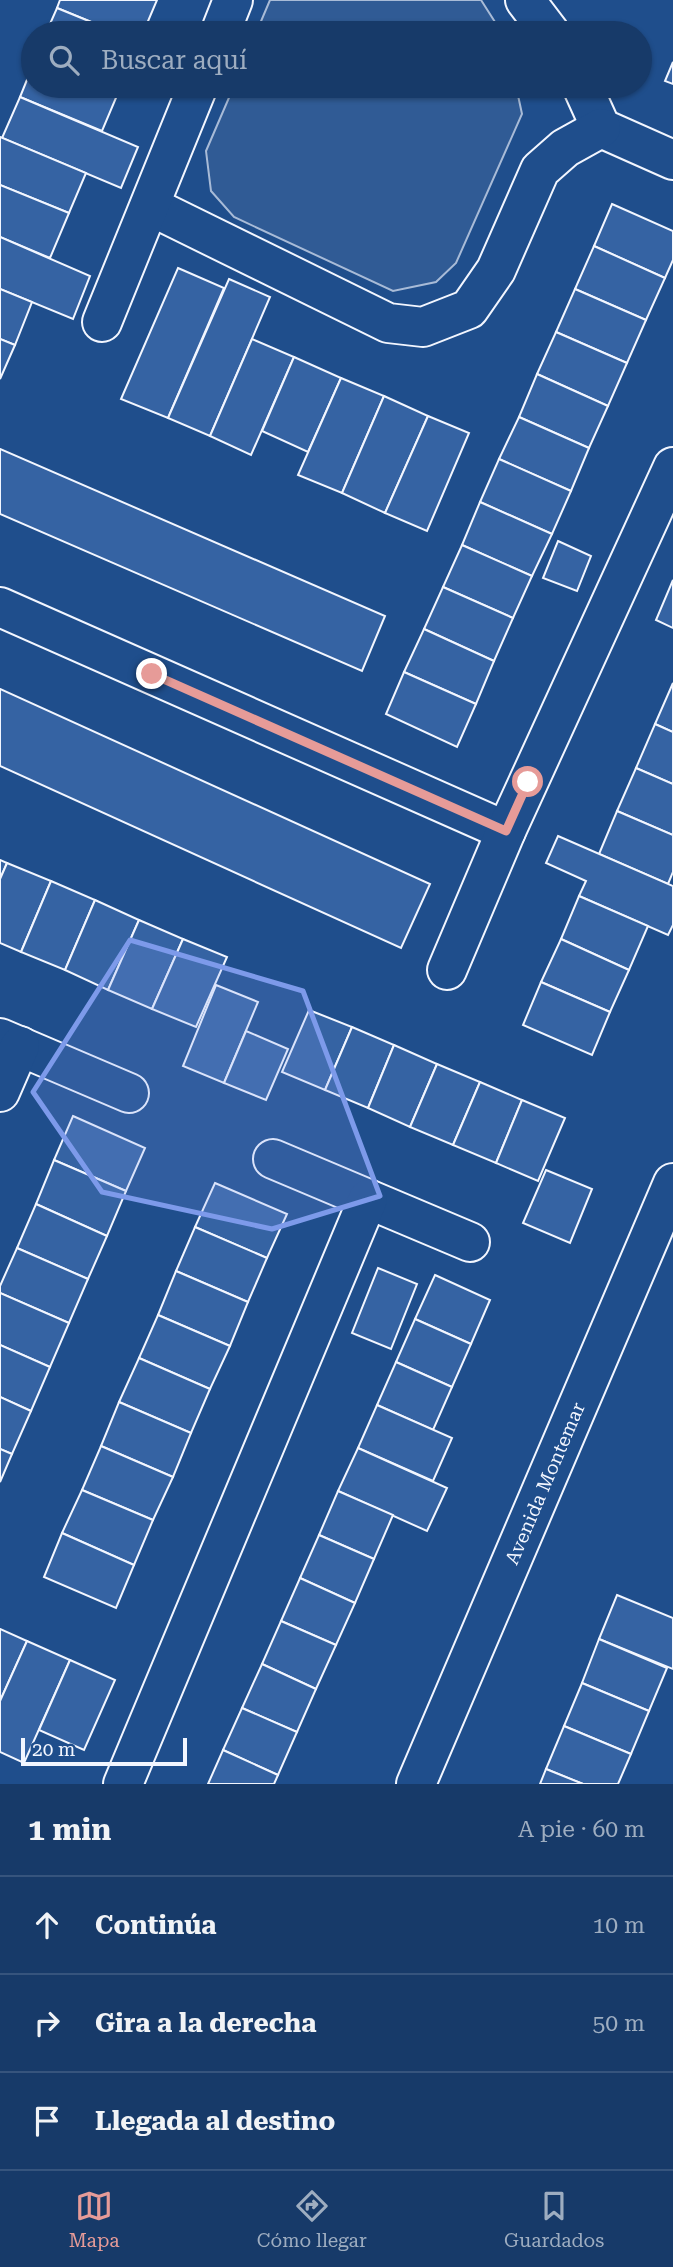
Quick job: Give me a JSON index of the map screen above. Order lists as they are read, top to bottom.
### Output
{
  "streets": {
    "street": ["Avenida Montemar"]
  },
  "scale_bar": "20 m",
  "page": {
    "search": "Buscar aquí",
    "scale": "20 m",
    "heading": ["1 min", "A pie · 60 m"],
    "list": [
      ["Continúa", "10 m"],
      ["Gira a la derecha", "50 m"],
      "Llegada al destino"
    ],
    "nav": ["Mapa", "Cómo llegar", "Guardados"]
  }
}
